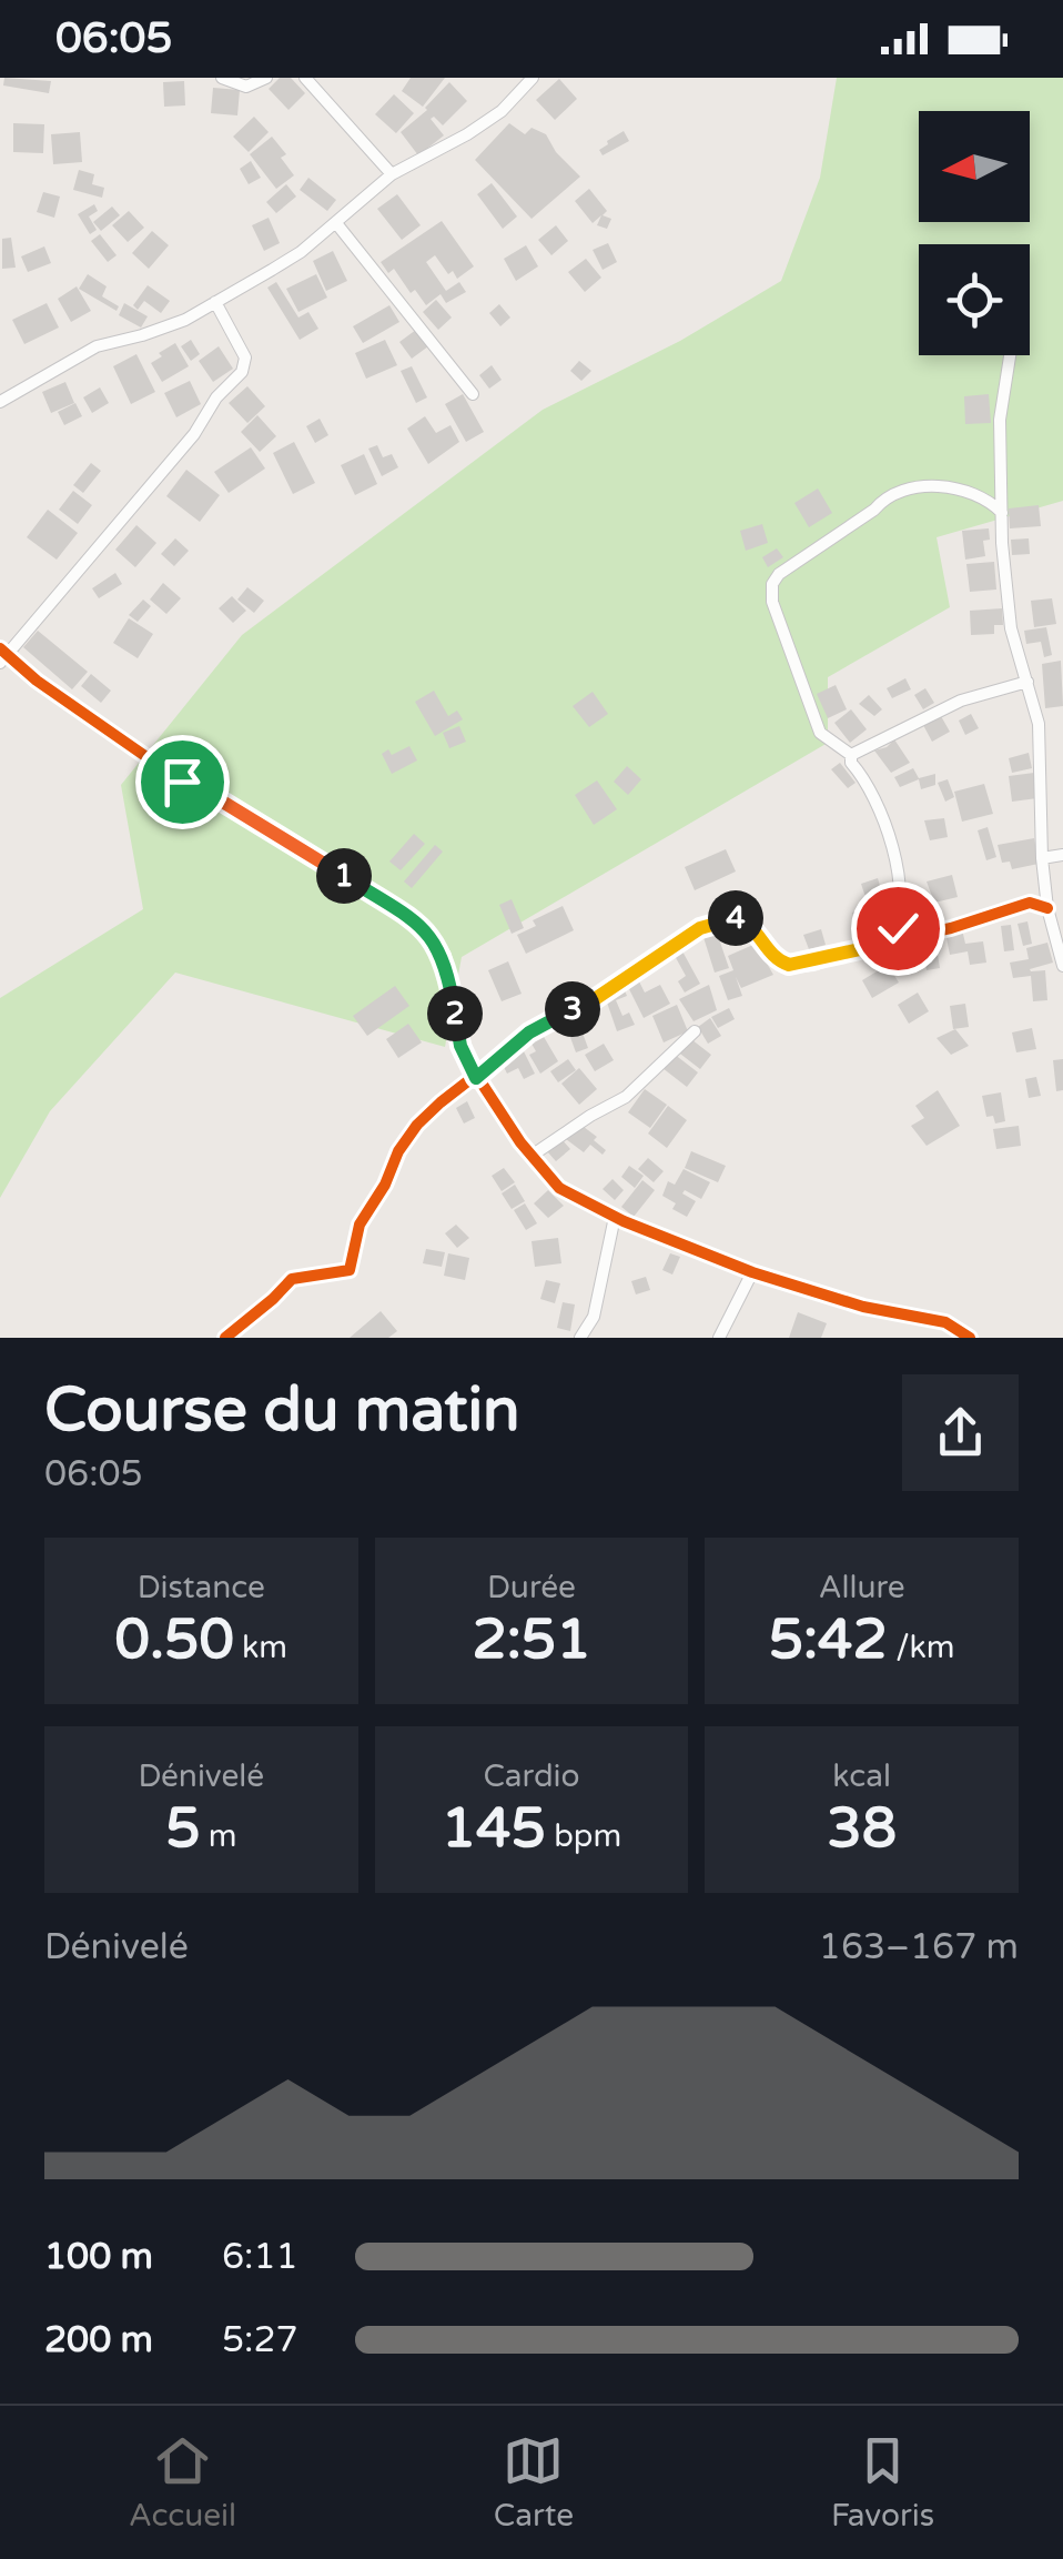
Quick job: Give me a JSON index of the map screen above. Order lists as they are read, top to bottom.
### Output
{
  "north": "left",
  "page": {
    "status": "06:05",
    "pins": [
      "1",
      "4",
      "3",
      "2"
    ],
    "heading": ["Course du matin", "06:05"],
    "stats": [
      ["Distance", "0.50 km"],
      ["Durée", "2:51"],
      ["Allure", "5:42 /km"],
      ["Dénivelé", "5 m"],
      ["Cardio", "145 bpm"],
      ["kcal", "38"]
    ],
    "chart": ["Dénivelé", "163–167 m"],
    "list": [
      {
        "name": "100 m",
        "note": "6:11"
      },
      {
        "name": "200 m",
        "note": "5:27"
      }
    ],
    "tabs": ["Accueil", "Carte", "Favoris"]
  }
}
